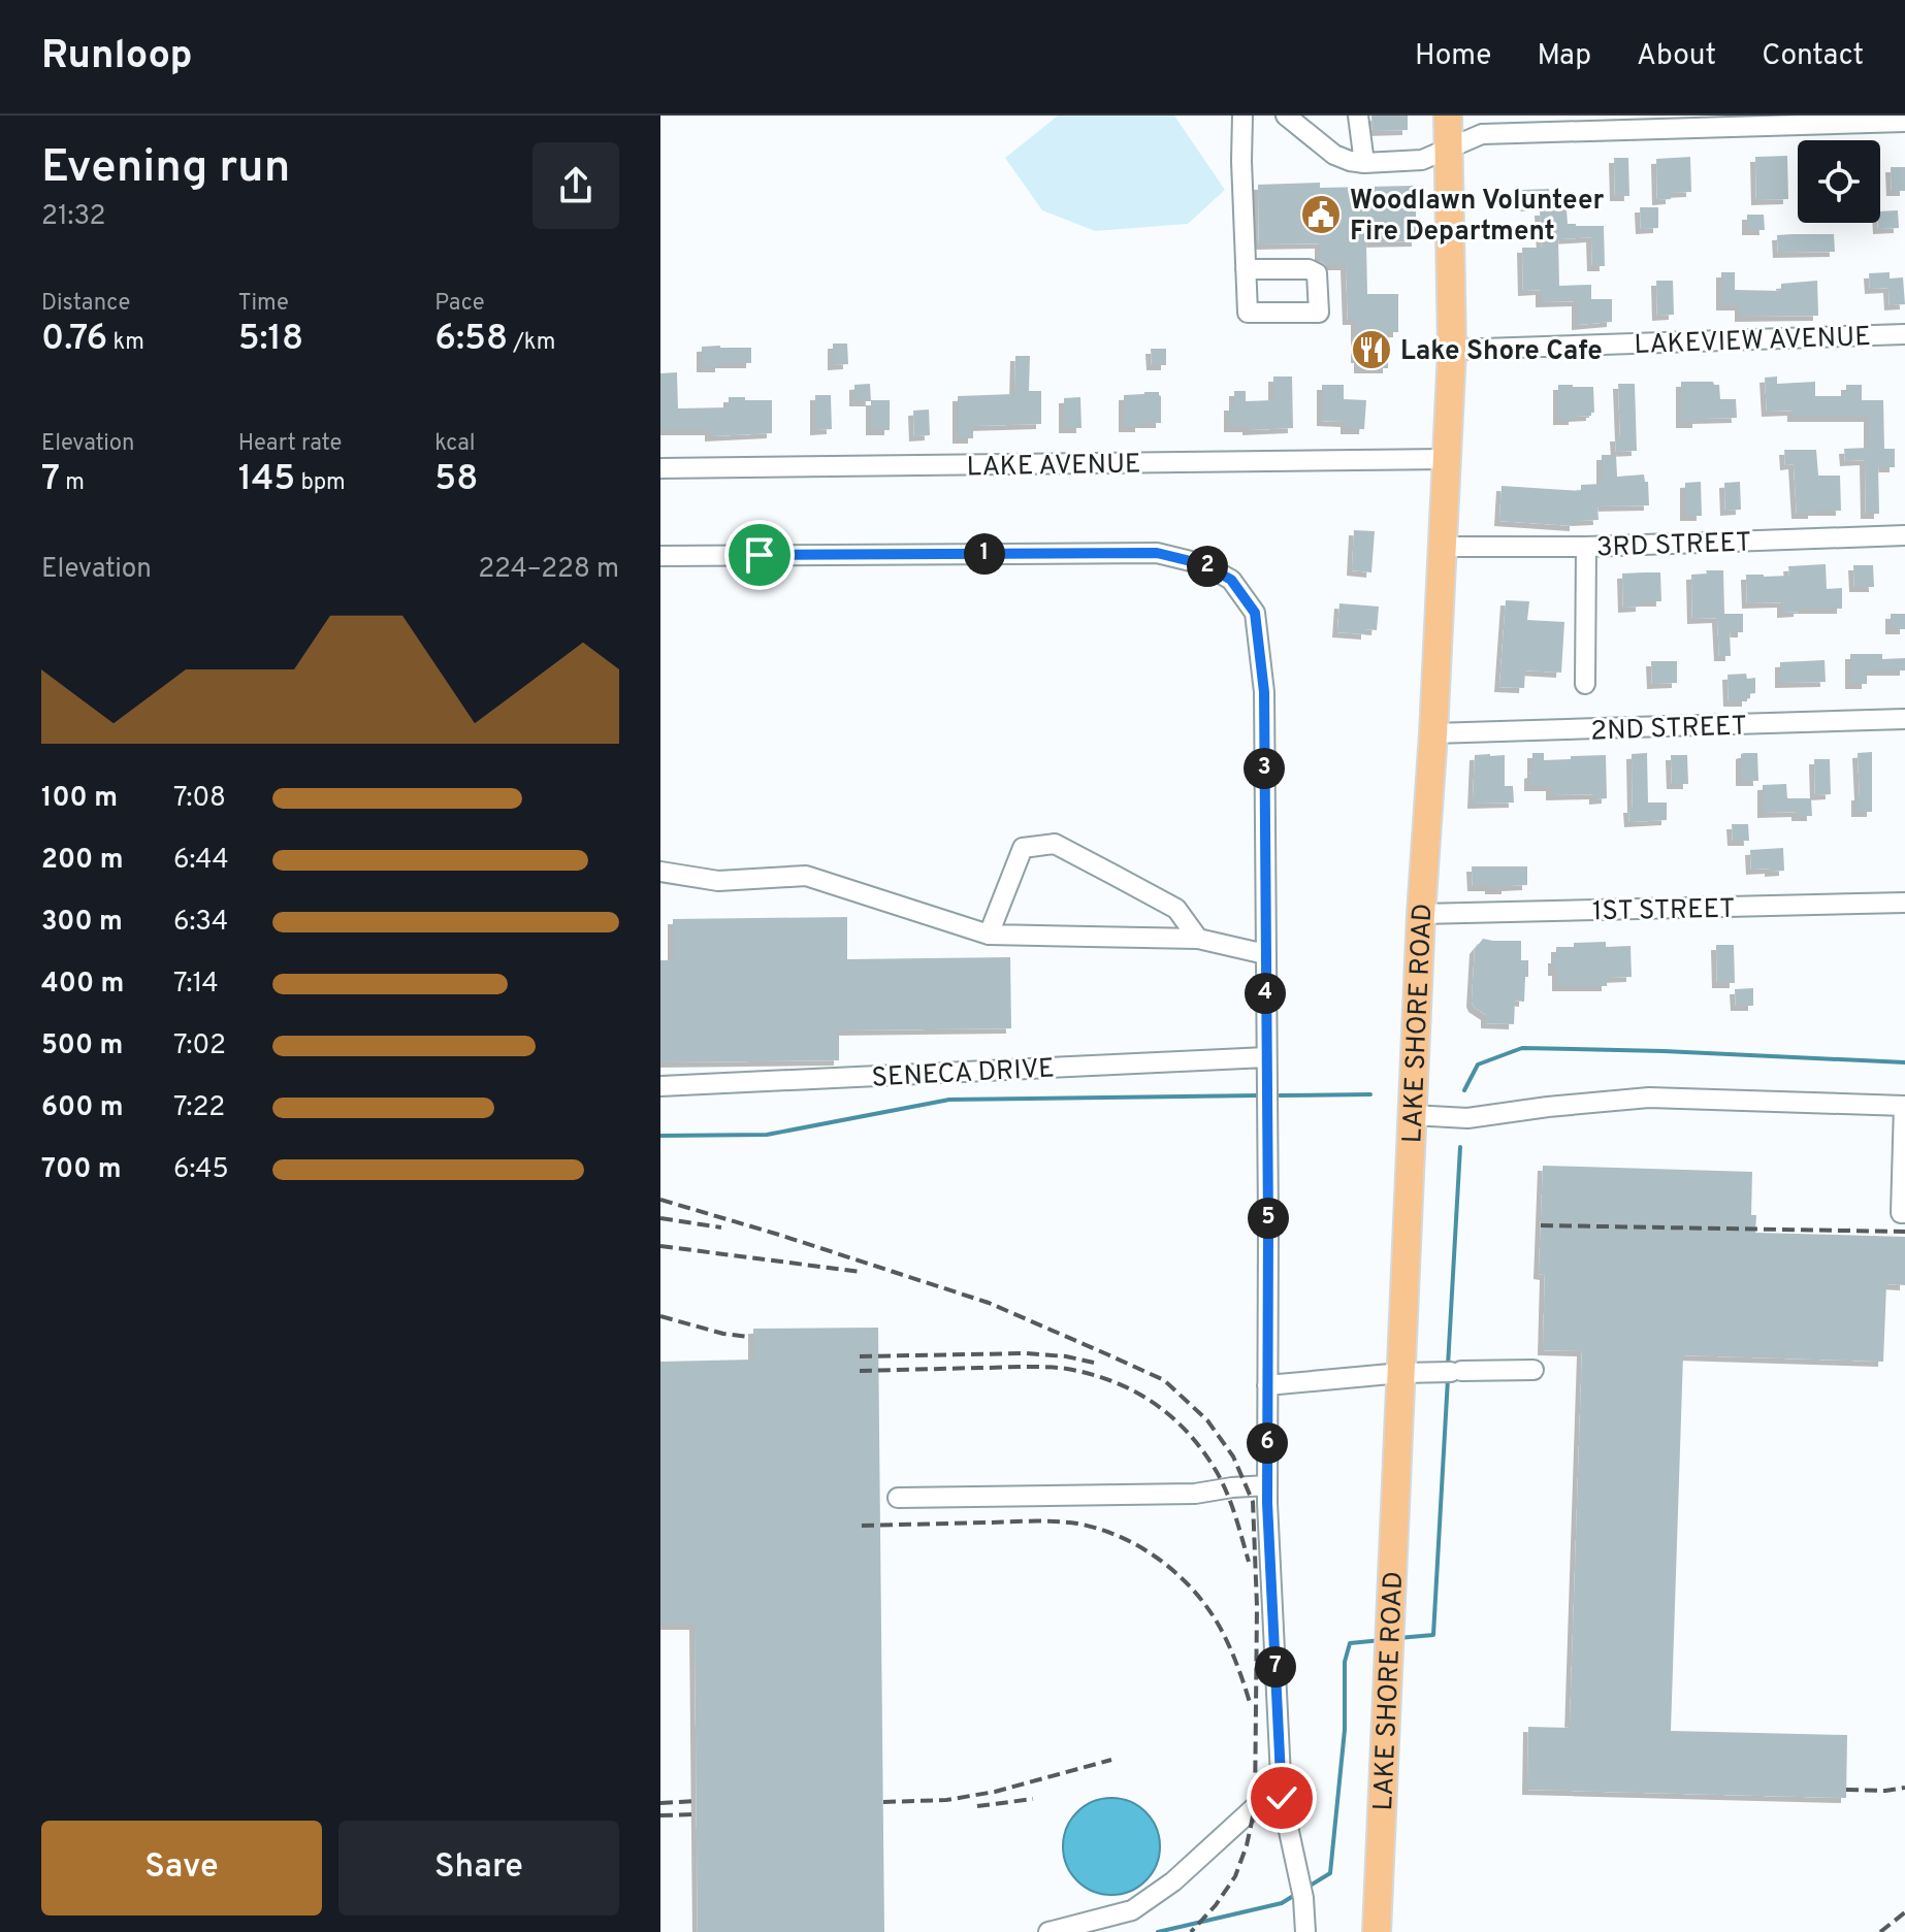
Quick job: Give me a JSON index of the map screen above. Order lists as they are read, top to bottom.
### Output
{
  "streets": {
    "highway": ["LAKE SHORE ROAD"],
    "street": [
      "LAKEVIEW AVENUE",
      "LAKE AVENUE",
      "3RD STREET",
      "2ND STREET",
      "1ST STREET",
      "SENECA DRIVE"
    ]
  },
  "crossings": [
    ["LAKEVIEW AVENUE", "LAKE SHORE ROAD"],
    ["LAKE AVENUE", "LAKE SHORE ROAD"],
    ["3RD STREET", "LAKE SHORE ROAD"],
    ["2ND STREET", "LAKE SHORE ROAD"],
    ["1ST STREET", "LAKE SHORE ROAD"]
  ],
  "places": {
    "public building": ["Woodlawn Volunteer Fire Department"],
    "restaurant": ["Lake Shore Cafe"]
  },
  "page": {
    "header": "Runloop",
    "nav": [
      "Home",
      "Map",
      "About",
      "Contact"
    ],
    "heading": ["Evening run", "21:32"],
    "stats": [
      ["Distance", "0.76 km"],
      ["Time", "5:18"],
      ["Pace", "6:58 /km"],
      ["Elevation", "7 m"],
      ["Heart rate", "145 bpm"],
      ["kcal", "58"]
    ],
    "pins": [
      "1",
      "2",
      "3",
      "4",
      "5",
      "6",
      "7"
    ],
    "chart": ["Elevation", "224–228 m"],
    "list": [
      {
        "name": "100 m",
        "note": "7:08"
      },
      {
        "name": "200 m",
        "note": "6:44"
      },
      {
        "name": "300 m",
        "note": "6:34"
      },
      {
        "name": "400 m",
        "note": "7:14"
      },
      {
        "name": "500 m",
        "note": "7:02"
      },
      {
        "name": "600 m",
        "note": "7:22"
      },
      {
        "name": "700 m",
        "note": "6:45"
      }
    ],
    "buttons": ["Save", "Share"]
  }
}
